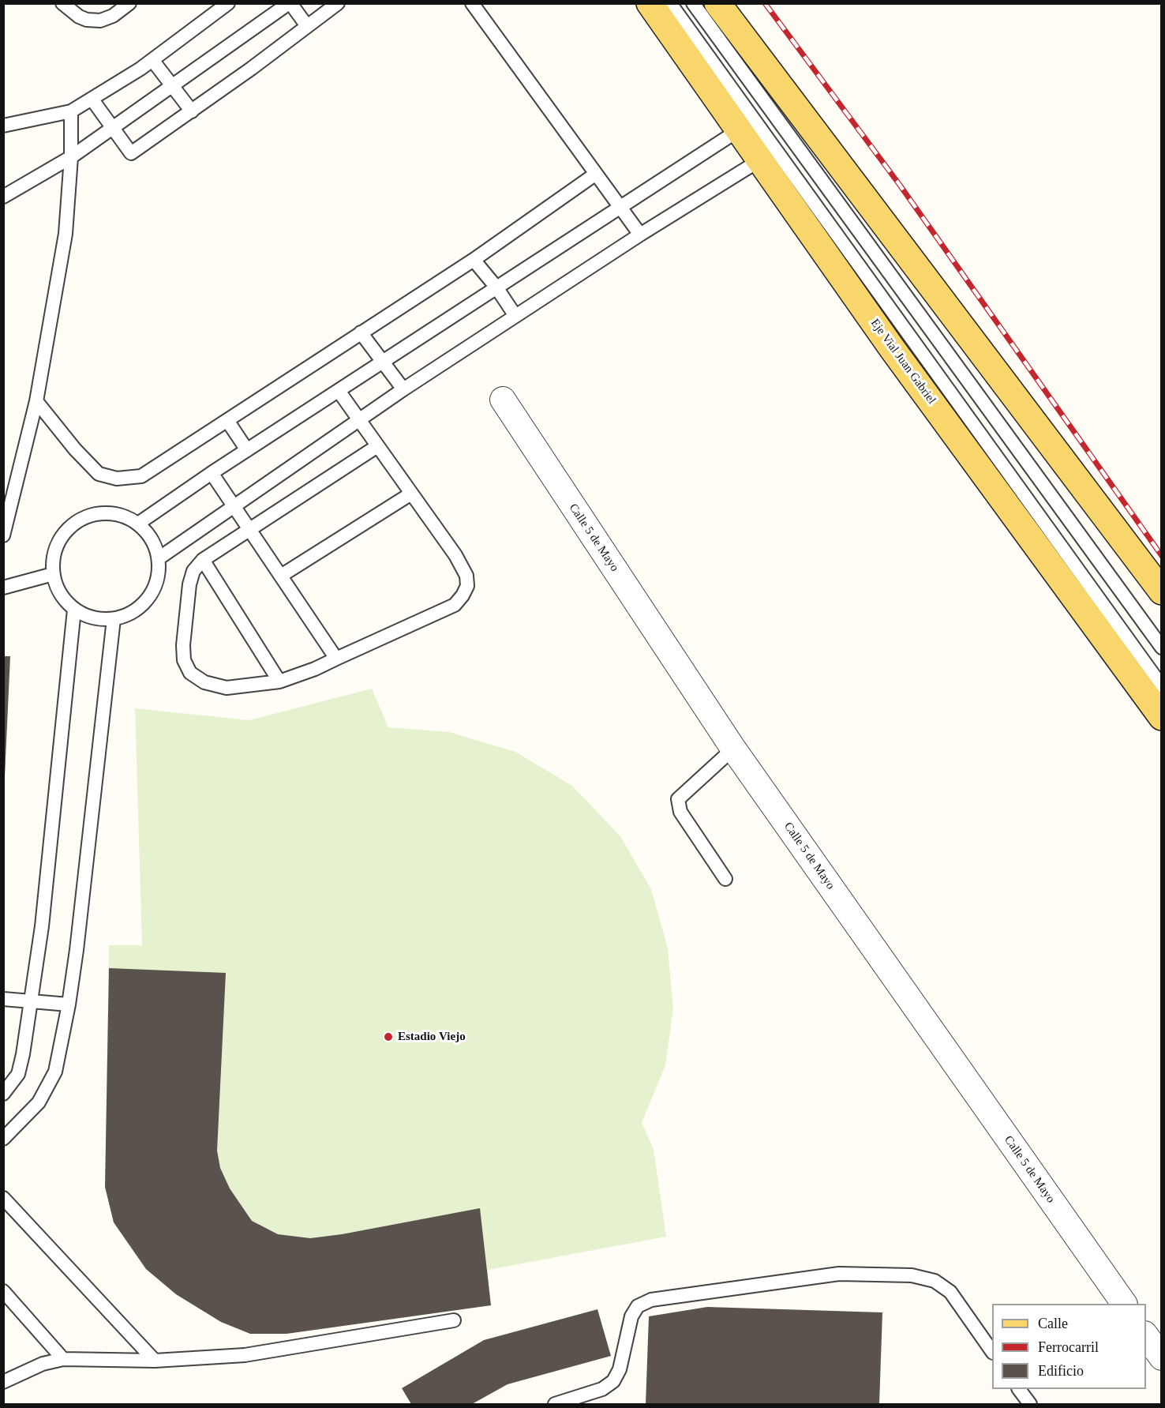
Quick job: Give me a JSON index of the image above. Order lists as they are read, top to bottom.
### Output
{
  "streets": {
    "main road": ["Eje Vial Juan Gabriel"],
    "street": ["Calle 5 de Mayo"]
  },
  "places": ["Estadio Viejo"],
  "legend": ["Calle", "Ferrocarril", "Edificio"]
}
